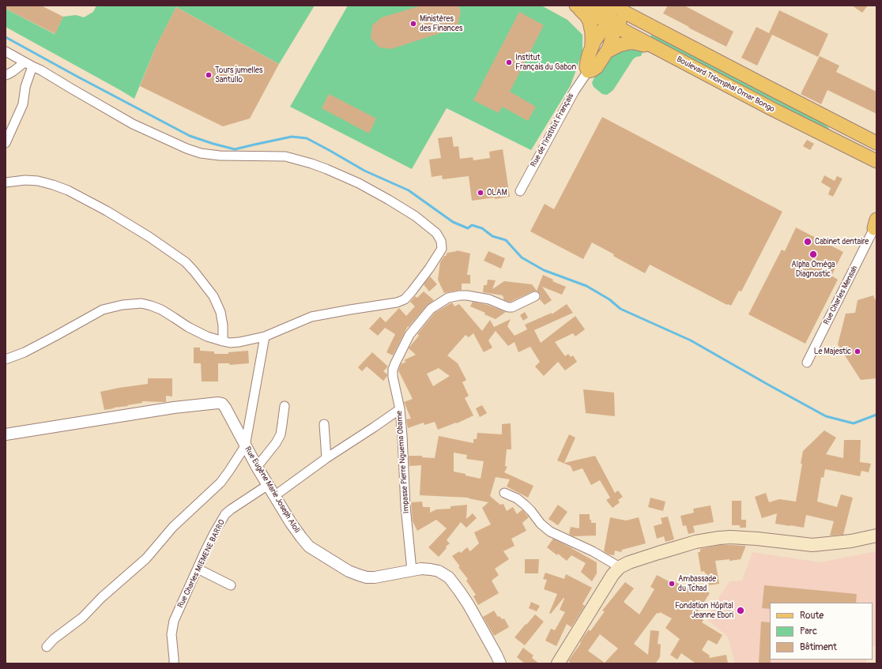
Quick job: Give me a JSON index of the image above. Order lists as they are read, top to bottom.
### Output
{
  "streets": {
    "main road": ["Boulevard Triomphal Omar Bongo"],
    "street": [
      "Rue de l'Institut Français",
      "Rue Charles Mensah",
      "Impasse Pierre Nguema Obame",
      "Rue Eugène Marie Joseph Aloli",
      "Rue Charles MIEMENE BARRO"
    ]
  },
  "crossings": [
    ["Impasse Pierre Nguema Obame", "Rue Eugène Marie Joseph Aloli"],
    ["Rue Eugène Marie Joseph Aloli", "Rue Charles MIEMENE BARRO"]
  ],
  "places": [
    "Ministères des Finances",
    "Institut Français du Gabon",
    "Tours jumelles Santullo",
    "OLAM",
    "Cabinet dentaire",
    "Alpha Oméga Diagnostic",
    "Le Majestic",
    "Ambassade du Tchad",
    "Fondation Hôpital Jeanne Ebori"
  ],
  "legend": ["Route", "Parc", "Bâtiment"]
}
